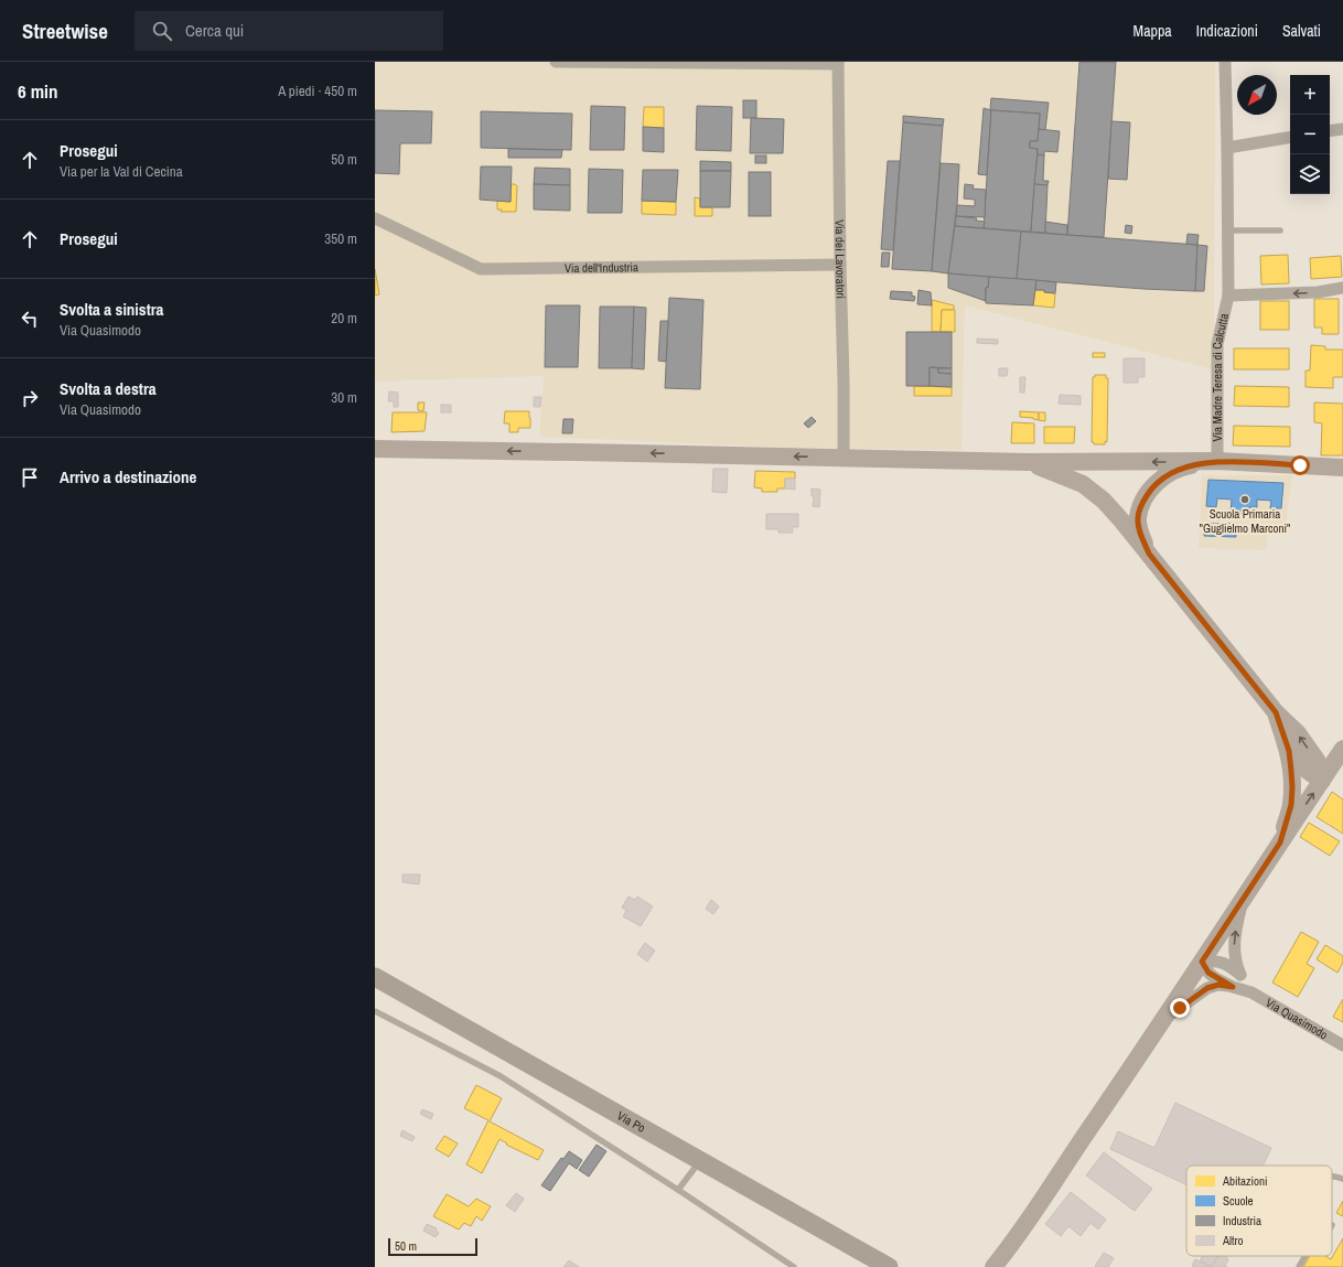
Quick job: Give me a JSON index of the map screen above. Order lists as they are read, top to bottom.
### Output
{
  "streets": {
    "main road": ["Via Po"],
    "street": [
      "Via dei Lavoratori",
      "Via dell'Industria",
      "Via Madre Teresa di Calcutta",
      "Via Quasimodo"
    ]
  },
  "crossings": [
    ["Via dei Lavoratori", "Via dell'Industria"]
  ],
  "places": ["Scuola Primaria \"Guglielmo Marconi\""],
  "legend": [
    "Abitazioni",
    "Scuole",
    "Industria",
    "Altro"
  ],
  "scale_bar": "50 m",
  "north": "bottom left",
  "page": {
    "header": "Streetwise",
    "search": "Cerca qui",
    "nav": ["Mappa", "Indicazioni", "Salvati"],
    "heading": ["6 min", "A piedi · 450 m"],
    "map_buttons": ["+", "−"],
    "list": [
      ["Prosegui", "Via per la Val di Cecina", "50 m"],
      ["Prosegui", "350 m"],
      ["Svolta a sinistra", "Via Quasimodo", "20 m"],
      ["Svolta a destra", "Via Quasimodo", "30 m"],
      "Arrivo a destinazione"
    ],
    "scale": "50 m"
  }
}
